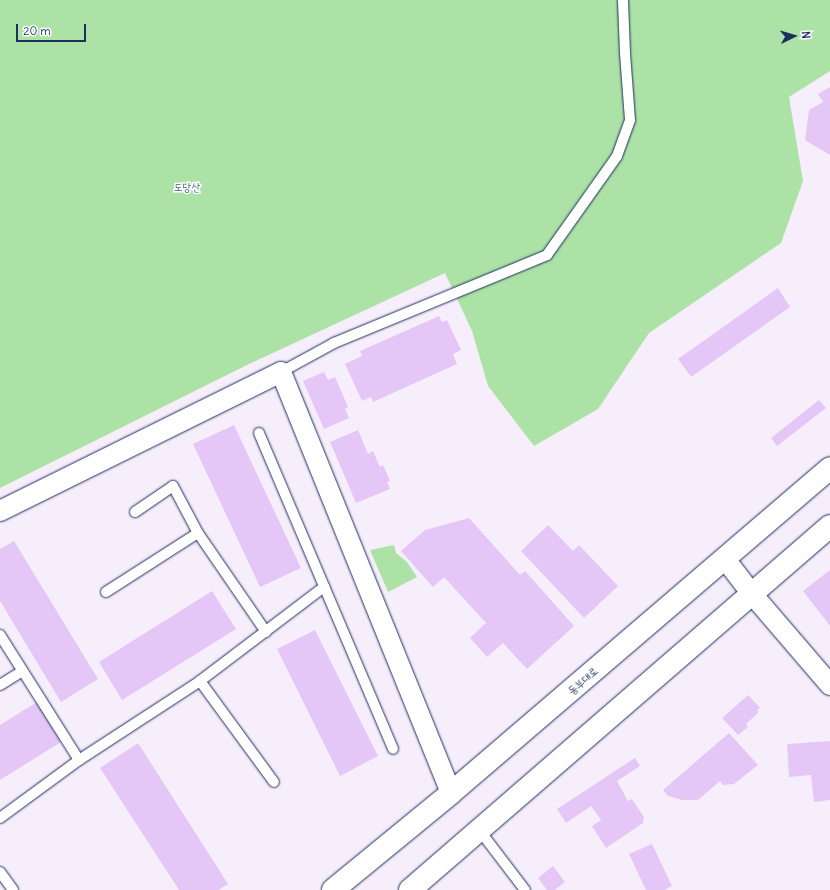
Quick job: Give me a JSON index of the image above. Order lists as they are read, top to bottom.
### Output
{
  "streets": {
    "main road": ["동부대로"]
  },
  "parks": ["도당산"],
  "scale_bar": "20 m",
  "north": "right"
}
